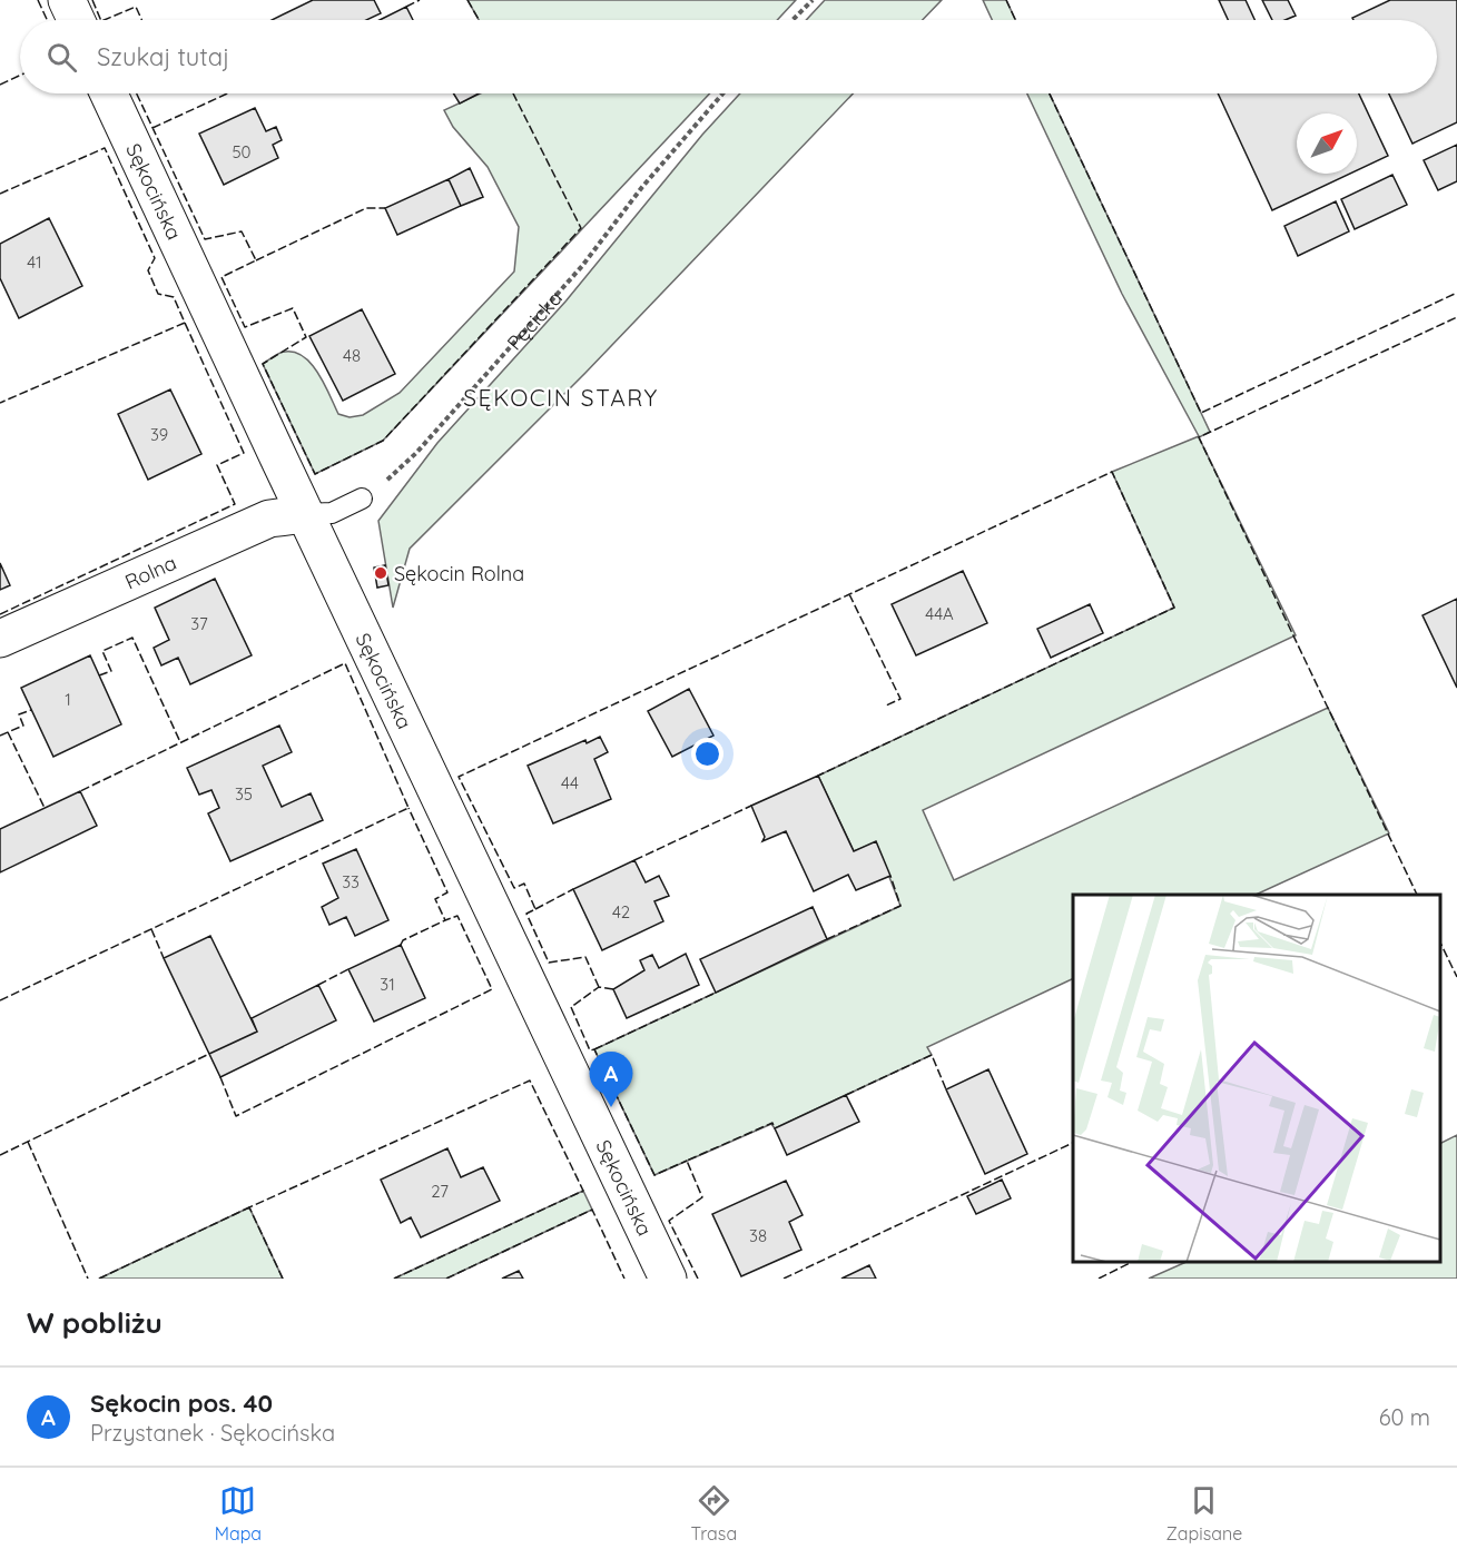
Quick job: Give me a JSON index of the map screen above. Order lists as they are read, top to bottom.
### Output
{
  "streets": {
    "street": ["Sękocińska", "Rolna"],
    "path": ["Pęcicka"]
  },
  "crossings": [
    ["Sękocińska", "Rolna"]
  ],
  "districts": ["SĘKOCIN STARY"],
  "places": ["Sękocin Rolna"],
  "house_numbers": [
    "50",
    "41",
    "48",
    "39",
    "44A",
    "37",
    "1",
    "44",
    "35",
    "33",
    "42",
    "31",
    "27",
    "38"
  ],
  "north": "top right",
  "page": {
    "search": "Szukaj tutaj",
    "pins": "A",
    "heading": "W pobliżu",
    "list": [
      {
        "mark": "A",
        "name": "Sękocin pos. 40",
        "note": "Przystanek · Sękocińska",
        "value": "60 m"
      }
    ],
    "nav": ["Mapa", "Trasa", "Zapisane"]
  }
}
